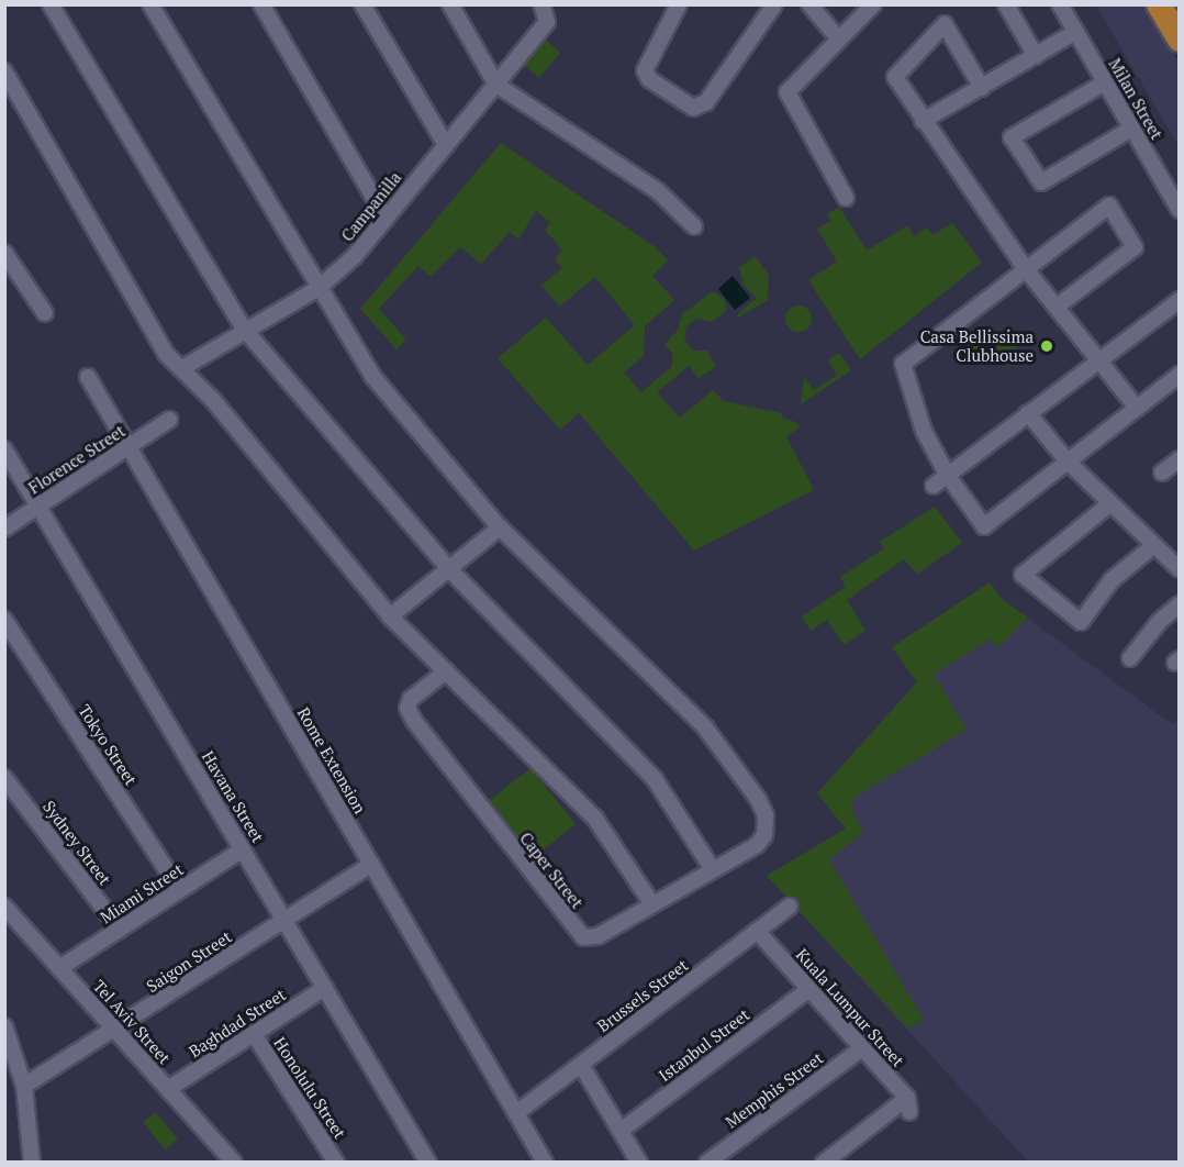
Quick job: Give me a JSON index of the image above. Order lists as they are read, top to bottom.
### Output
{
  "streets": {
    "street": [
      "Milan Street",
      "Campanilla",
      "Florence Street",
      "Tokyo Street",
      "Rome Extension",
      "Havana Street",
      "Sydney Street",
      "Caper Street",
      "Miami Street",
      "Saigon Street",
      "Brussels Street",
      "Kuala Lumpur Street",
      "Tel Aviv Street",
      "Baghdad Street",
      "Istanbul Street",
      "Honolulu Street",
      "Memphis Street"
    ]
  },
  "crossings": [
    ["Florence Street", "Rome Extension"],
    ["Florence Street", "Havana Street"],
    ["Tokyo Street", "Miami Street"],
    ["Rome Extension", "Saigon Street"],
    ["Rome Extension", "Brussels Street"],
    ["Havana Street", "Miami Street"],
    ["Havana Street", "Saigon Street"],
    ["Havana Street", "Baghdad Street"],
    ["Sydney Street", "Miami Street"],
    ["Miami Street", "Tel Aviv Street"],
    ["Saigon Street", "Tel Aviv Street"],
    ["Brussels Street", "Kuala Lumpur Street"],
    ["Kuala Lumpur Street", "Istanbul Street"],
    ["Kuala Lumpur Street", "Memphis Street"],
    ["Tel Aviv Street", "Baghdad Street"],
    ["Baghdad Street", "Honolulu Street"]
  ],
  "places": ["Casa Bellissima Clubhouse"]
}
